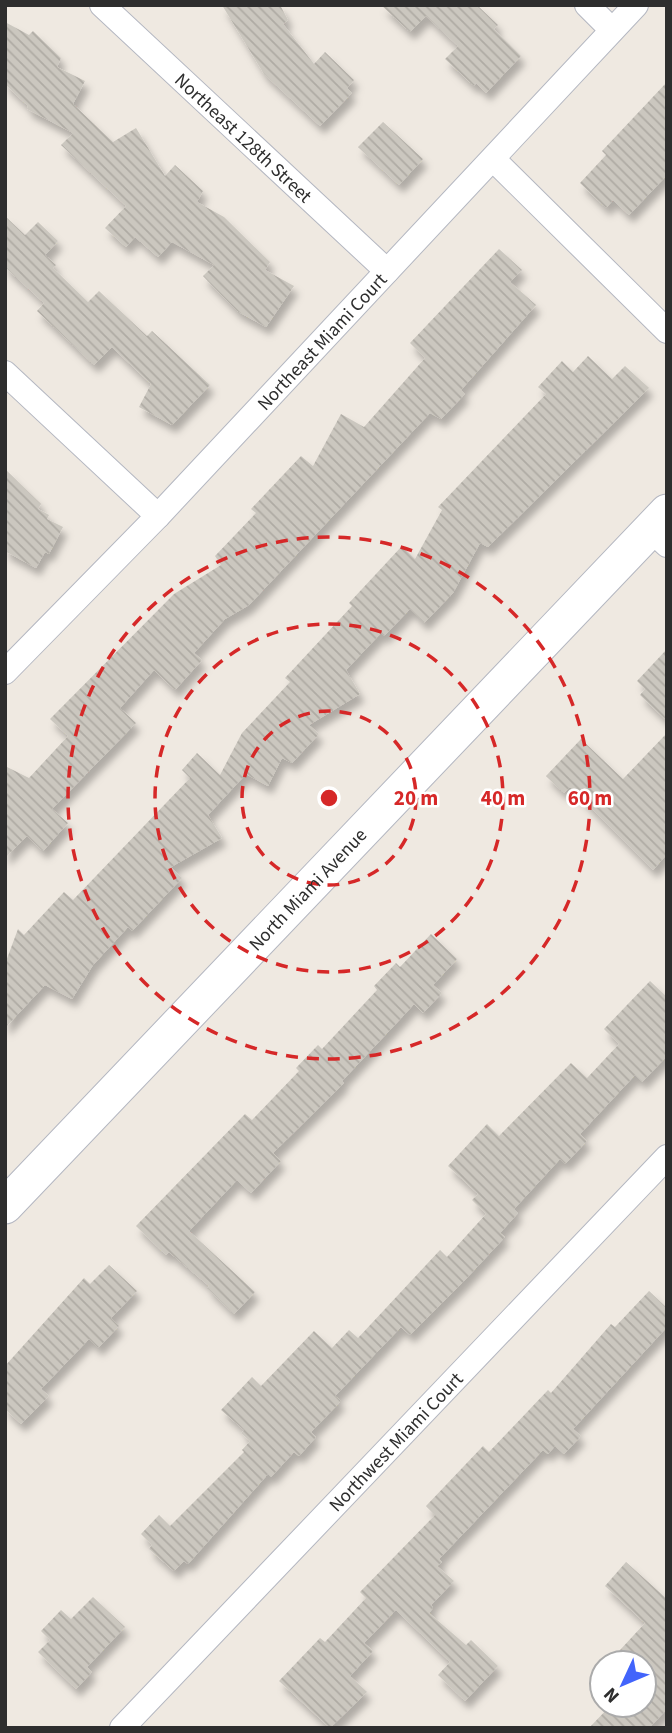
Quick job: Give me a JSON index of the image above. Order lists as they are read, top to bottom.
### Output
{
  "streets": {
    "street": [
      "Northeast 128th Street",
      "Northeast Miami Court",
      "North Miami Avenue",
      "Northwest Miami Court"
    ]
  },
  "crossings": [
    ["Northeast 128th Street", "Northeast Miami Court"]
  ],
  "north": "bottom left",
  "rings": ["20 m", "40 m", "60 m"]
}
